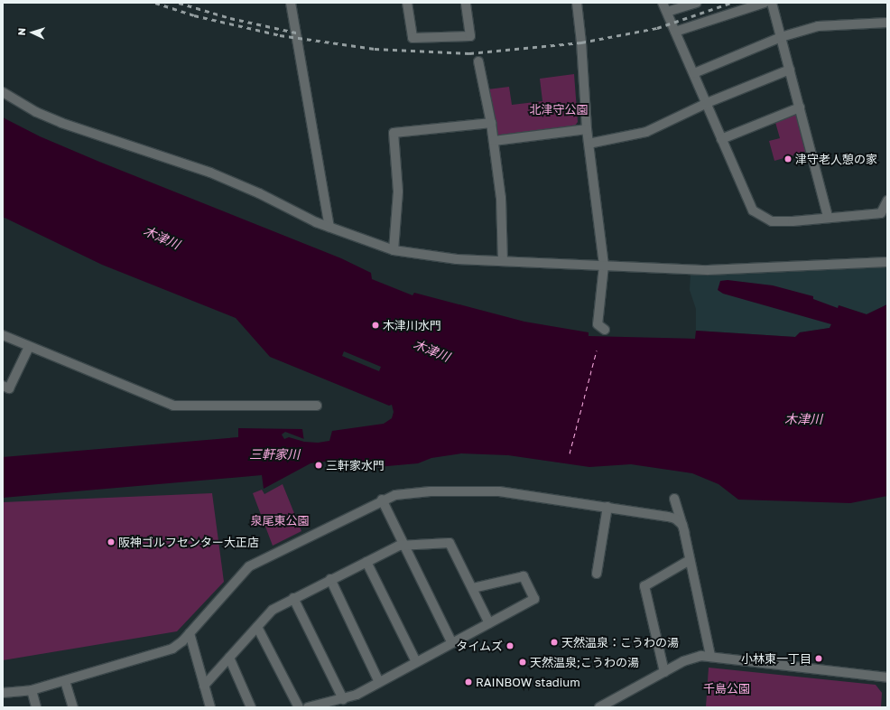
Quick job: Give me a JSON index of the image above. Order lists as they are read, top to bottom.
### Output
{
  "water": ["木津川", "三軒家川"],
  "parks": ["北津守公園", "泉尾東公園", "千島公園"],
  "places": [
    "津守老人憩の家",
    "木津川水門",
    "三軒家水門",
    "阪神ゴルフセンター大正店",
    "天然温泉：こうわの湯",
    "タイムズ",
    "小林東一丁目",
    "天然温泉;こうわの湯",
    "RAINBOW stadium"
  ],
  "north": "left"
}
